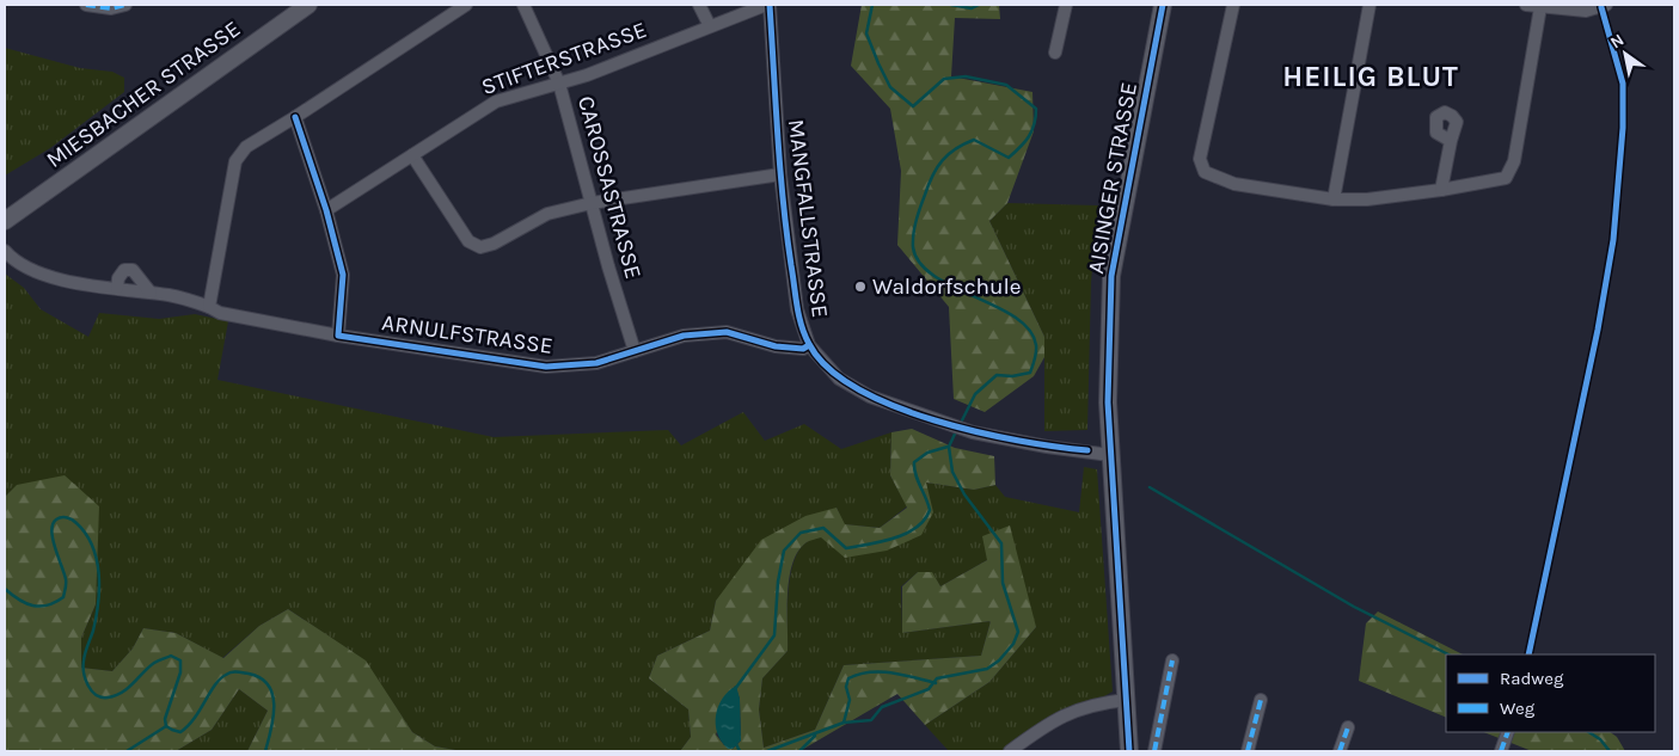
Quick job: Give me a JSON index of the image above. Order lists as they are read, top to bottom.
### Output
{
  "streets": {
    "main road": ["MIESBACHER STRASSE", "AISINGER STRASSE"],
    "street": [
      "STIFTERSTRASSE",
      "CAROSSASTRASSE",
      "MANGFALLSTRASSE",
      "ARNULFSTRASSE"
    ]
  },
  "crossings": [
    ["STIFTERSTRASSE", "CAROSSASTRASSE"],
    ["STIFTERSTRASSE", "MANGFALLSTRASSE"],
    ["AISINGER STRASSE", "MANGFALLSTRASSE"],
    ["CAROSSASTRASSE", "ARNULFSTRASSE"],
    ["MANGFALLSTRASSE", "ARNULFSTRASSE"]
  ],
  "districts": ["HEILIG BLUT"],
  "places": ["Waldorfschule"],
  "legend": ["Radweg", "Weg"],
  "north": "top left"
}
